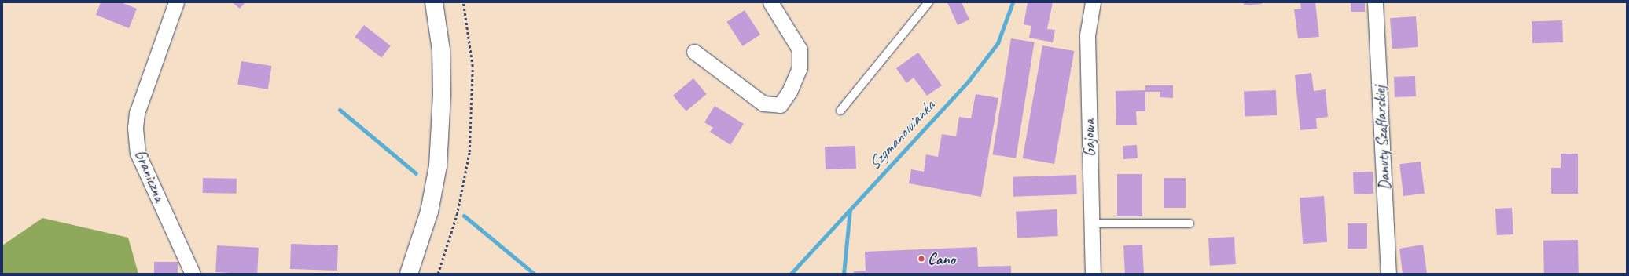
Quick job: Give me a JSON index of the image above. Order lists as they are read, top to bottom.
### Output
{
  "streets": {
    "street": ["Gajowa", "Danuty Szaflarskiej", "Graniczna"]
  },
  "water": ["Szymanowianka"],
  "places": ["Cano"]
}
